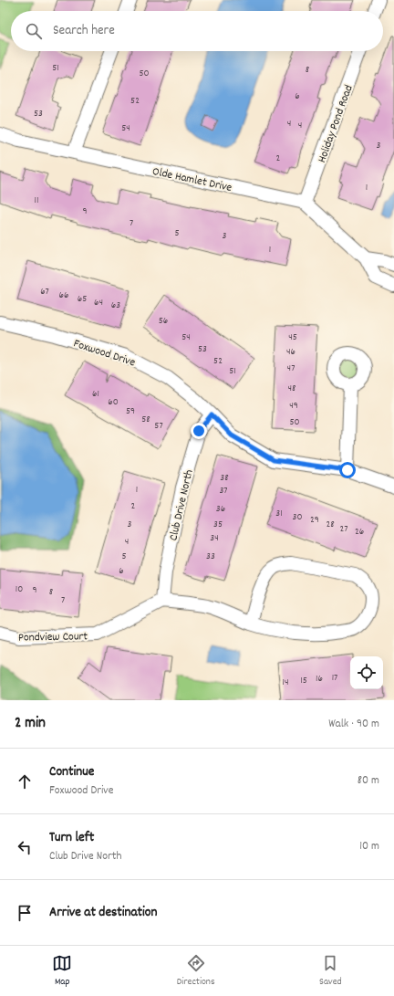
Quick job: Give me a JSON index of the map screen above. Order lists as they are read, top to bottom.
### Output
{
  "streets": {
    "street": [
      "Holiday Pond Road",
      "Olde Hamlet Drive",
      "Foxwood Drive",
      "Club Drive North",
      "Pondview Court"
    ]
  },
  "crossings": [
    ["Holiday Pond Road", "Olde Hamlet Drive"],
    ["Foxwood Drive", "Club Drive North"],
    ["Club Drive North", "Pondview Court"]
  ],
  "house_numbers": [
    "51",
    "8",
    "50",
    "6",
    "52",
    "53",
    "4",
    "4",
    "54",
    "3",
    "2",
    "1",
    "11",
    "9",
    "7",
    "5",
    "3",
    "1",
    "67",
    "66",
    "65",
    "64",
    "63",
    "56",
    "54",
    "45",
    "53",
    "46",
    "52",
    "47",
    "51",
    "48",
    "61",
    "60",
    "49",
    "59",
    "58",
    "50",
    "57",
    "38",
    "1",
    "37",
    "2",
    "36",
    "31",
    "30",
    "29",
    "3",
    "35",
    "28",
    "27",
    "26",
    "34",
    "4",
    "5",
    "33",
    "6",
    "10",
    "9",
    "8",
    "7",
    "17",
    "16",
    "15",
    "14"
  ],
  "page": {
    "search": "Search here",
    "heading": ["2 min", "Walk · 90 m"],
    "list": [
      ["Continue", "Foxwood Drive", "80 m"],
      ["Turn left", "Club Drive North", "10 m"],
      "Arrive at destination"
    ],
    "nav": ["Map", "Directions", "Saved"]
  }
}
